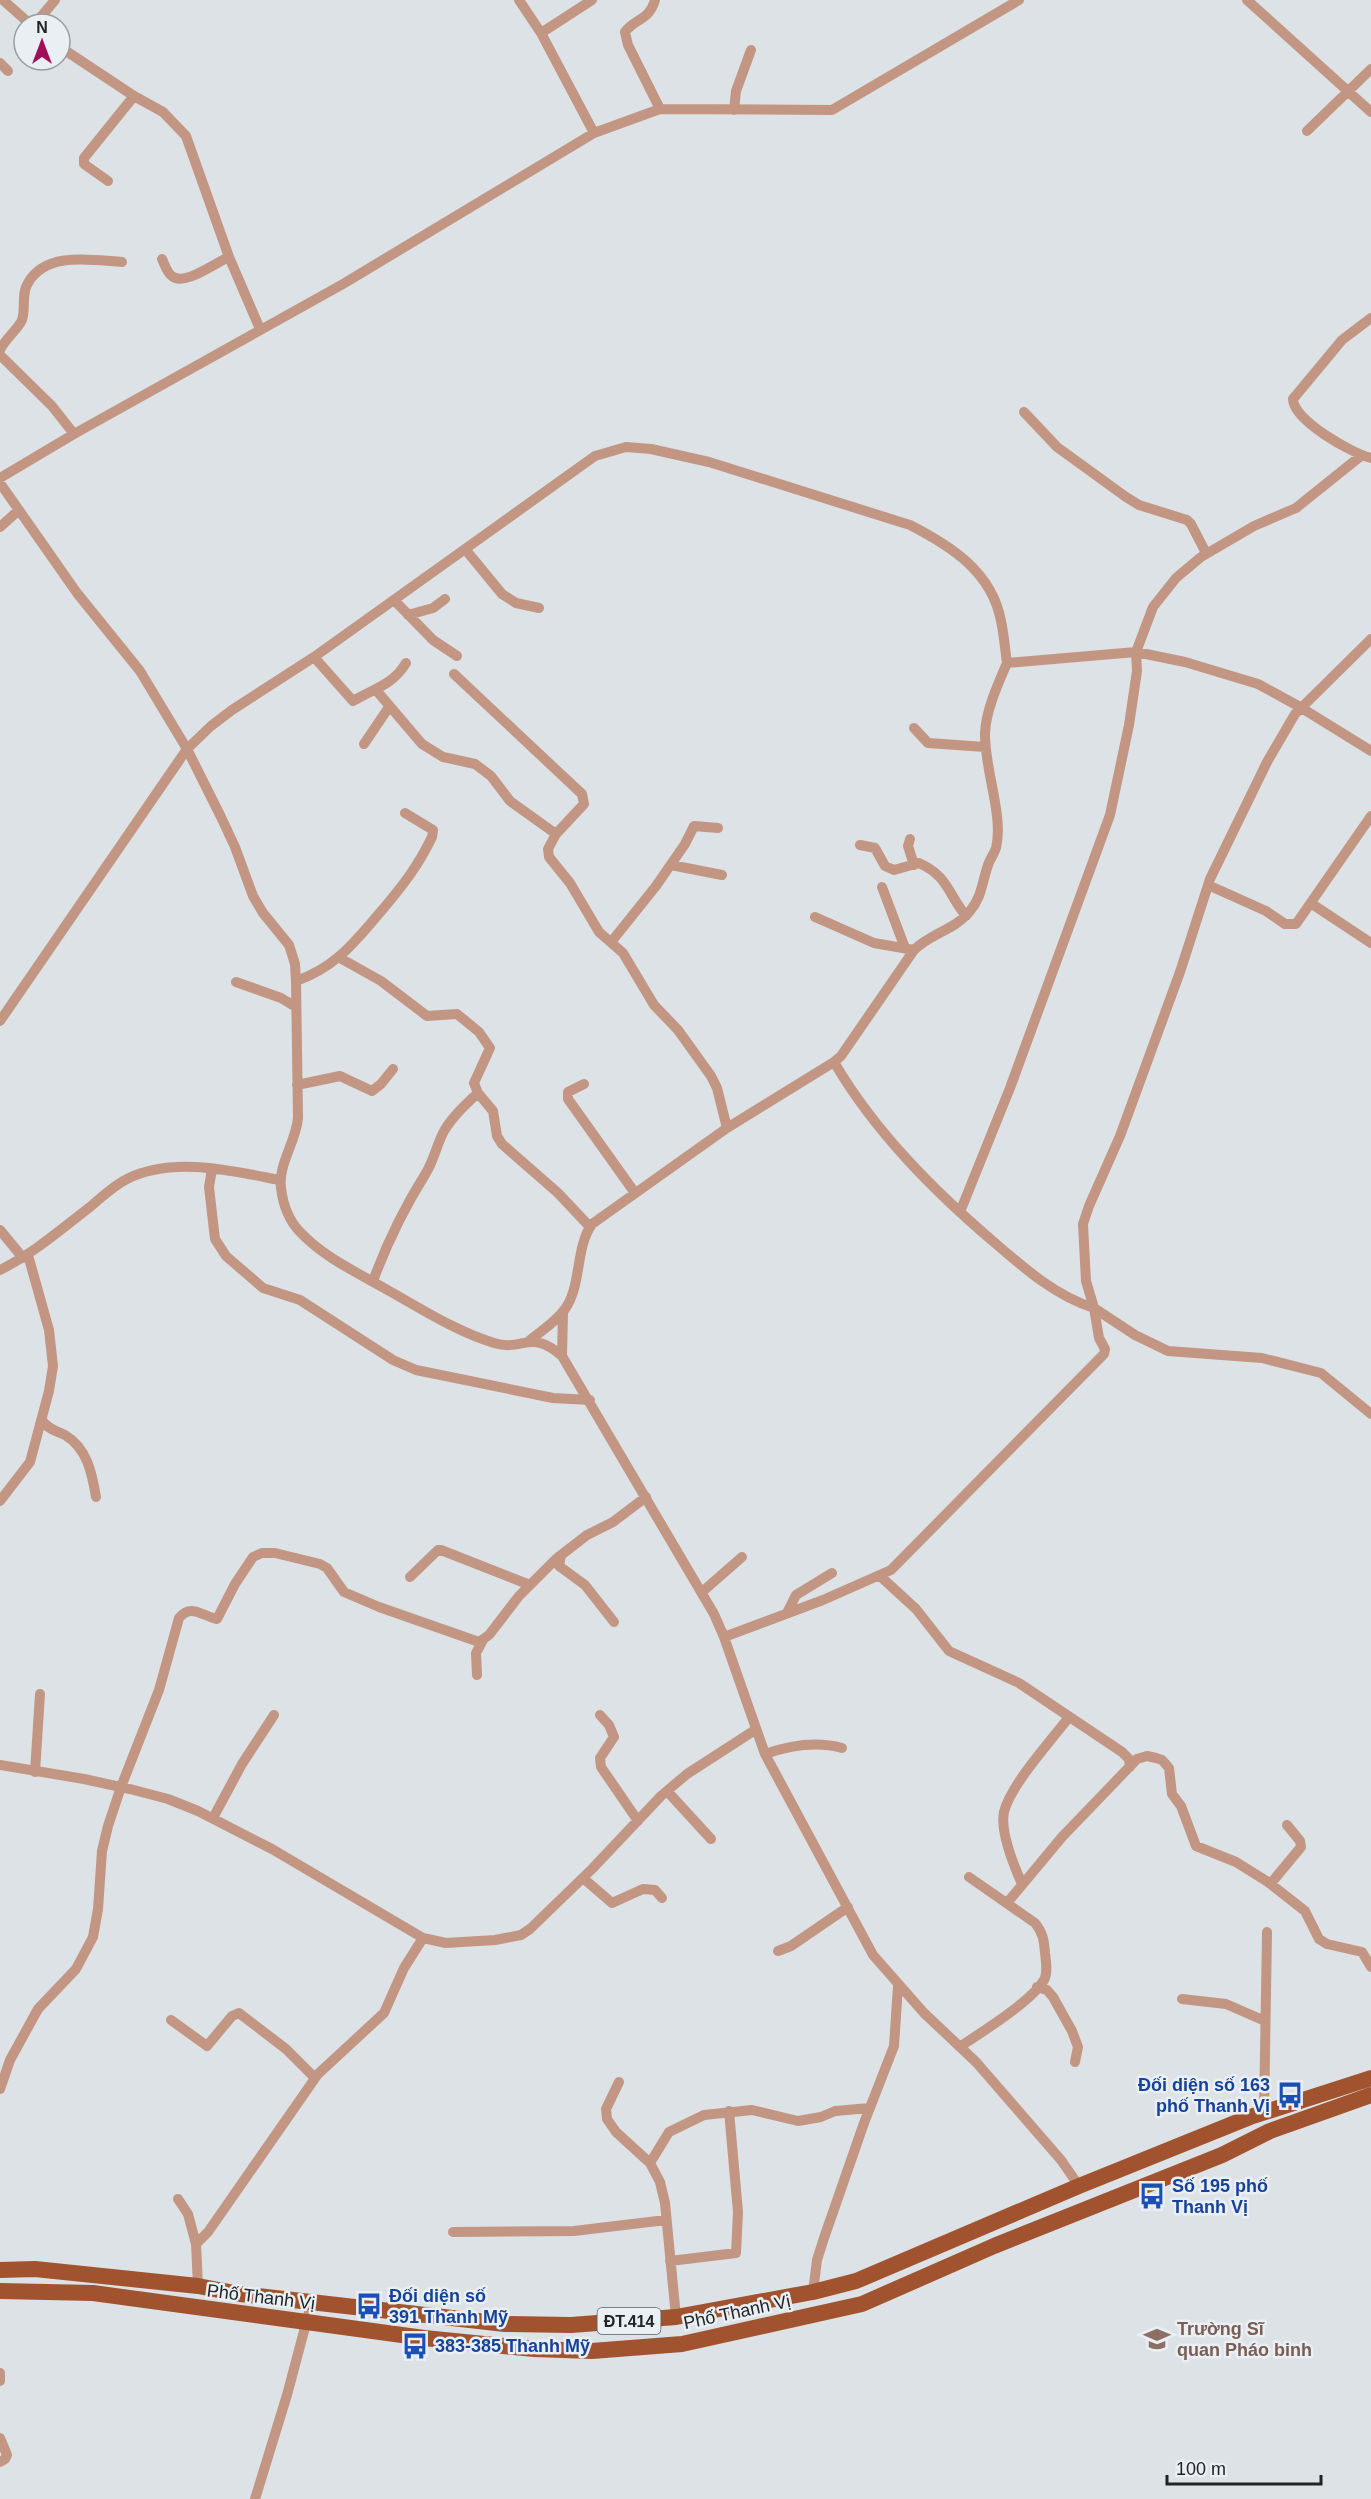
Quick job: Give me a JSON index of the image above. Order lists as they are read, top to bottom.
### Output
{
  "streets": {
    "main road": ["Phố Thanh Vị", "ĐT.414"]
  },
  "places": {
    "bus stop": [
      "Đối diện số 163 phố Thanh Vị",
      "Số 195 phố Thanh Vị",
      "Đối diện số 391 Thanh Mỹ",
      "383-385 Thanh Mỹ"
    ],
    "school or university": ["Trường Sĩ quan Pháo binh"]
  },
  "scale_bar": "100 m",
  "north": "top"
}
